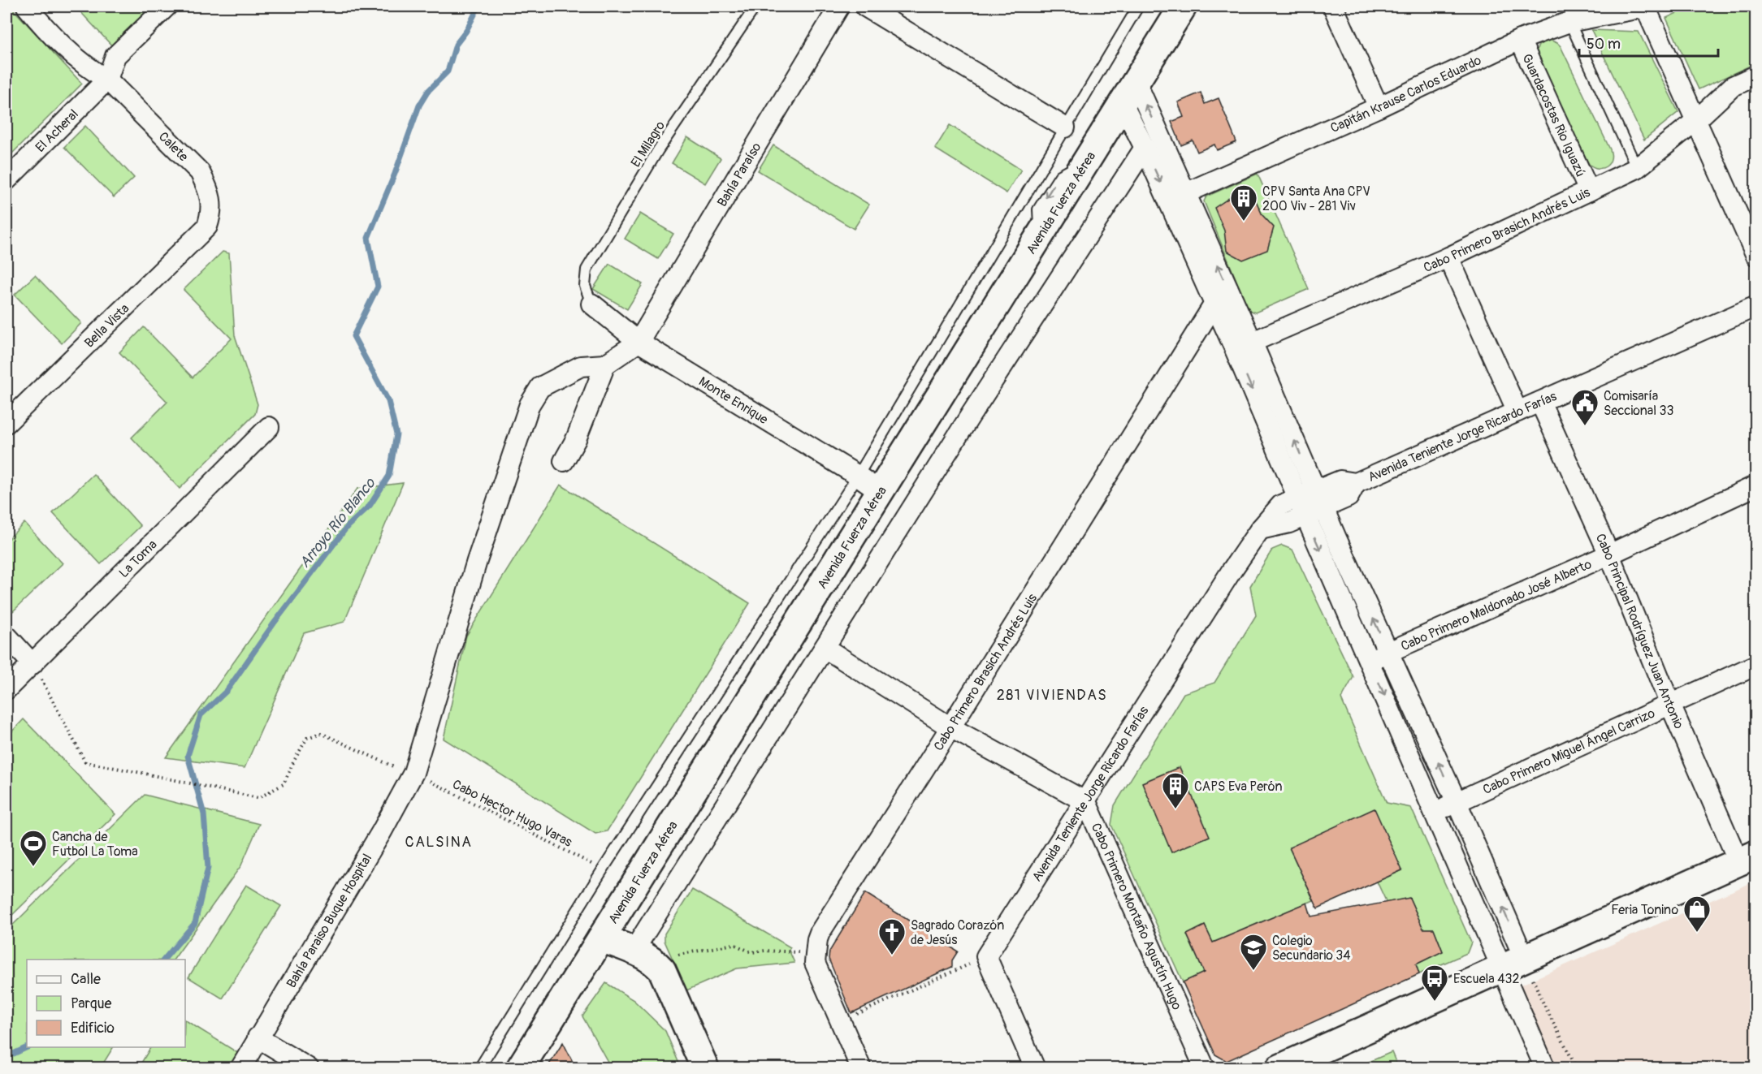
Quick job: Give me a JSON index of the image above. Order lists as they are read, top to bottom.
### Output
{
  "streets": {
    "main road": ["Avenida Fuerza Aérea"],
    "street": [
      "Capitán Krause Carlos Eduardo",
      "Guardacostas Rio Iguazú",
      "El Acheral",
      "Calete",
      "Bahía Paraíso",
      "Cabo Primero Brasich Andrés Luis",
      "Bella Vista",
      "Monte Enrique",
      "Avenida Teniente Jorge Ricardo Farías",
      "La Toma",
      "Cabo Primero Maldonado José Alberto",
      "Cabo Principal Rodríguez Juan Antonio",
      "Cabo Primero Miguel Ángel Carrizo",
      "Cabo Primero Montaño Agustín Hugo",
      "Bahía Paraiso Buque Hospital"
    ],
    "lane": ["El Milagro"],
    "path": ["Cabo Hector Hugo Varas"]
  },
  "crossings": [
    ["Capitán Krause Carlos Eduardo", "Guardacostas Rio Iguazú"],
    ["Guardacostas Rio Iguazú", "Cabo Primero Brasich Andrés Luis"],
    ["El Acheral", "Calete"],
    ["El Milagro", "Monte Enrique"],
    ["Calete", "Bella Vista"],
    ["Bahía Paraíso", "Monte Enrique"],
    ["Avenida Fuerza Aérea", "Monte Enrique"],
    ["Avenida Teniente Jorge Ricardo Farías", "Cabo Principal Rodríguez Juan Antonio"],
    ["Avenida Teniente Jorge Ricardo Farías", "Cabo Primero Montaño Agustín Hugo"],
    ["La Toma", "Cabo Hector Hugo Varas"],
    ["Cabo Primero Maldonado José Alberto", "Cabo Principal Rodríguez Juan Antonio"],
    ["Cabo Principal Rodríguez Juan Antonio", "Cabo Primero Miguel Ángel Carrizo"],
    ["Cabo Hector Hugo Varas", "Bahía Paraiso Buque Hospital"]
  ],
  "districts": ["281 VIVIENDAS", "CALSINA"],
  "water": ["Arroyo Río Blanco"],
  "places": {
    "building": ["CPV Santa Ana CPV 200 Viv - 281 Viv", "CAPS Eva Perón"],
    "public building": ["Comisaría Seccional 33"],
    "sports": ["Cancha de Futbol La Toma"],
    "shop": ["Feria Tonino"],
    "church": ["Sagrado Corazón de Jesús"],
    "school or university": ["Colegio Secundario 34"],
    "bus stop": ["Escuela 432"]
  },
  "legend": ["Calle", "Parque", "Edificio"],
  "scale_bar": "50 m"
}
